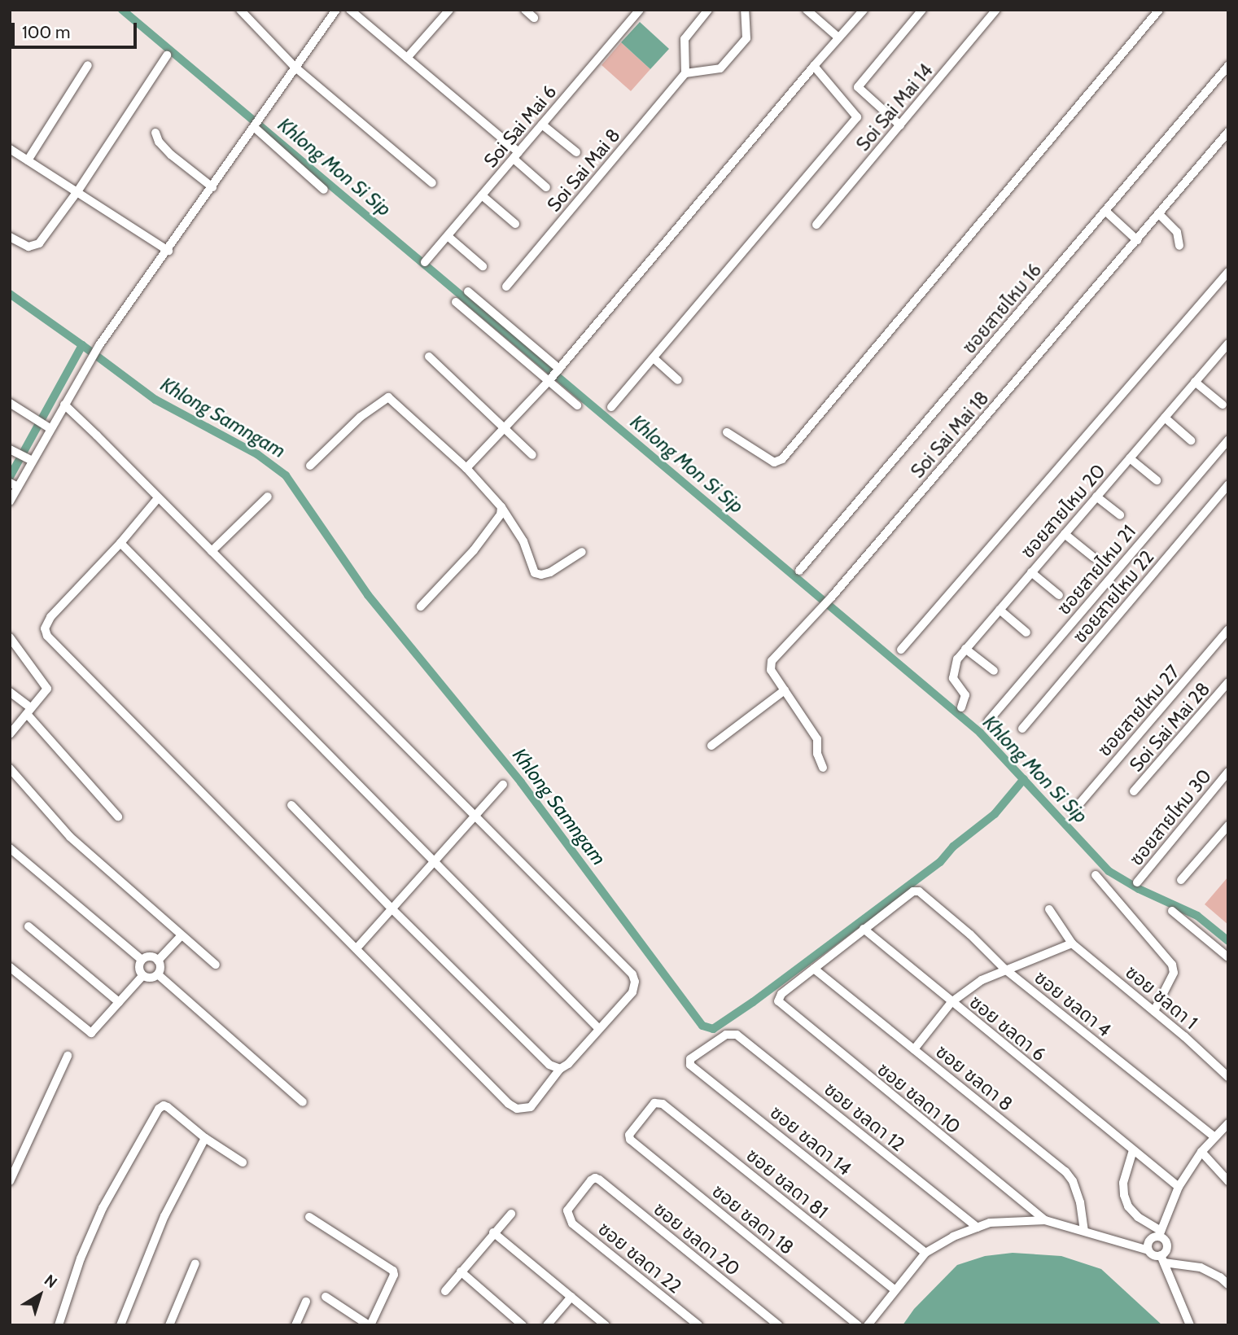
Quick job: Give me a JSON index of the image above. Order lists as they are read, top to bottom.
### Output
{
  "streets": {
    "street": [
      "Soi Sai Mai 14",
      "Soi Sai Mai 6",
      "Soi Sai Mai 8",
      "ซอยสายไหม 16",
      "Soi Sai Mai 18",
      "ซอยสายไหม 20",
      "ซอยสายไหม 21",
      "ซอยสายไหม 22",
      "ซอยสายไหม 27",
      "Soi Sai Mai 28",
      "ซอยสายไหม 30",
      "ซอย ชลดา 1",
      "ซอย ชลดา 4",
      "ซอย ชลดา 6",
      "ซอย ชลดา 8",
      "ซอย ชลดา 10",
      "ซอย ชลดา 12",
      "ซอย ชลดา 14",
      "ซอย ชลดา 81",
      "ซอย ชลดา 18",
      "ซอย ชลดา 20",
      "ซอย ชลดา 22"
    ]
  },
  "crossings": [
    ["ซอย ชลดา 4", "ซอย ชลดา 6"],
    ["ซอย ชลดา 8", "ซอย ชลดา 10"],
    ["ซอย ชลดา 12", "ซอย ชลดา 14"],
    ["ซอย ชลดา 81", "ซอย ชลดา 18"],
    ["ซอย ชลดา 20", "ซอย ชลดา 22"]
  ],
  "water": ["Khlong Mon Si Sip", "Khlong Samngam"],
  "scale_bar": "100 m",
  "north": "top right"
}
